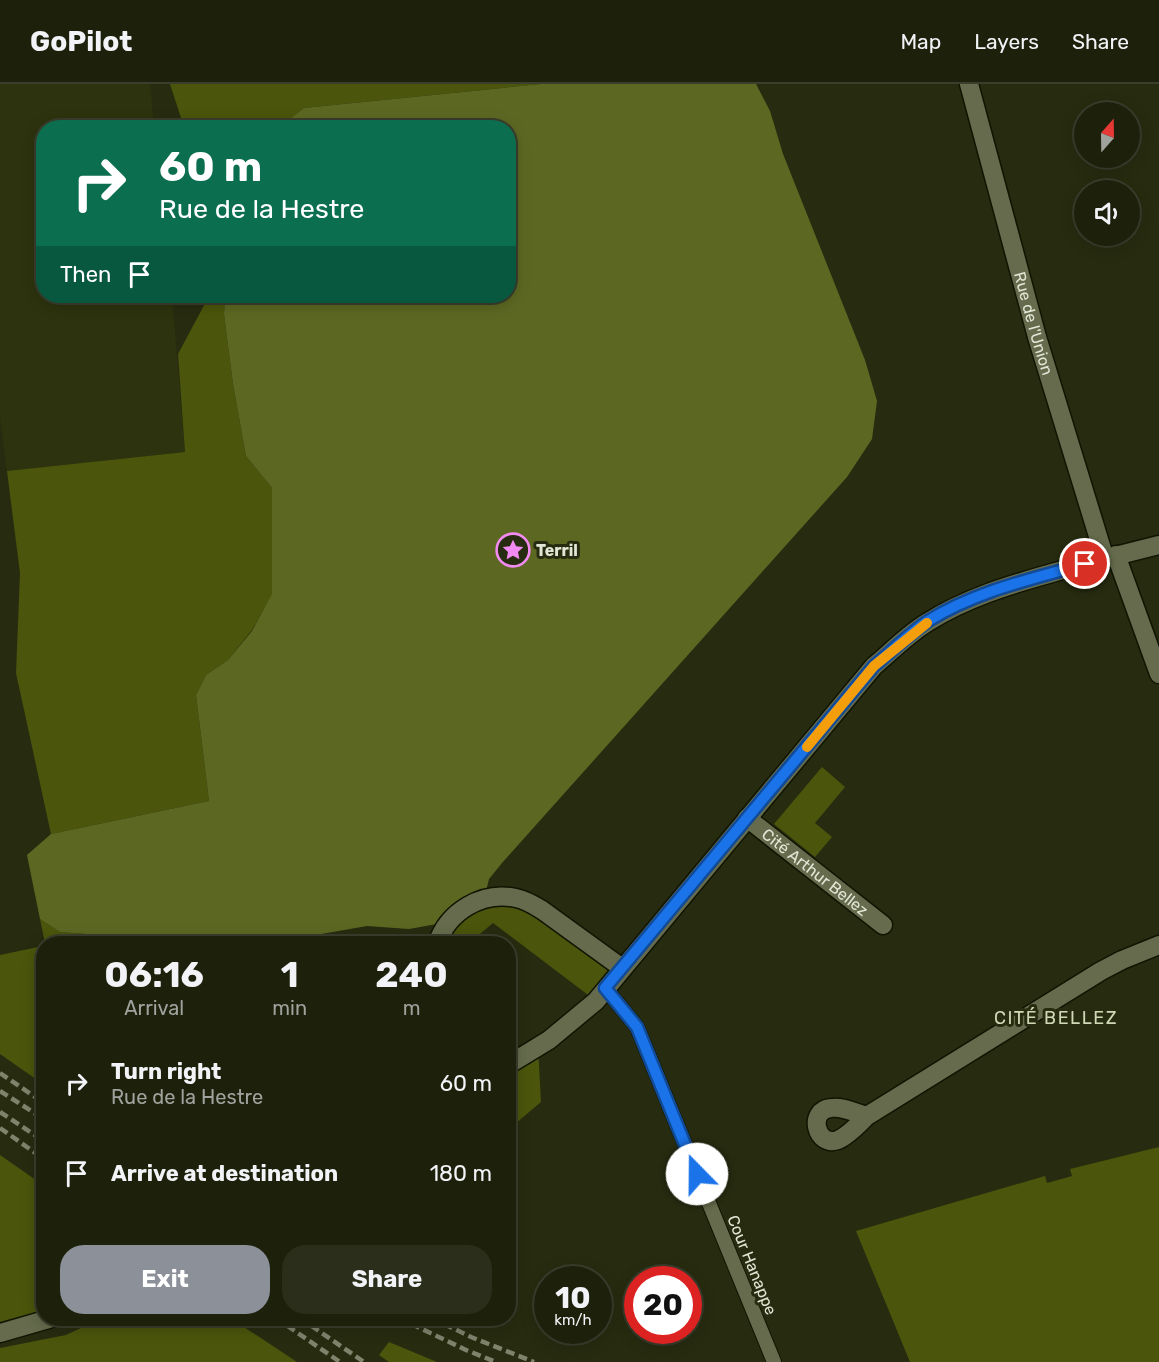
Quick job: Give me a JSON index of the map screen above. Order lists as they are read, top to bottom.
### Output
{
  "streets": {
    "street": ["Rue de l'Union", "Cité Arthur Bellez"],
    "lane": ["Cour Hanappe"]
  },
  "districts": ["CITÉ BELLEZ"],
  "places": {
    "place": ["Terril"]
  },
  "north": "top",
  "page": {
    "header": "GoPilot",
    "nav": ["Map", "Layers", "Share"],
    "turn": ["60 m", "Rue de la Hestre"],
    "then": "Then",
    "eta": [
      "06:16",
      "Arrival",
      "1",
      "min",
      "240",
      "m"
    ],
    "list": [
      {
        "name": "Turn right",
        "note": "Rue de la Hestre",
        "value": "60 m"
      },
      {
        "name": "Arrive at destination",
        "value": "180 m"
      }
    ],
    "buttons": ["Exit", "Share"],
    "speed": "10 km/h",
    "limit": "20"
  }
}
